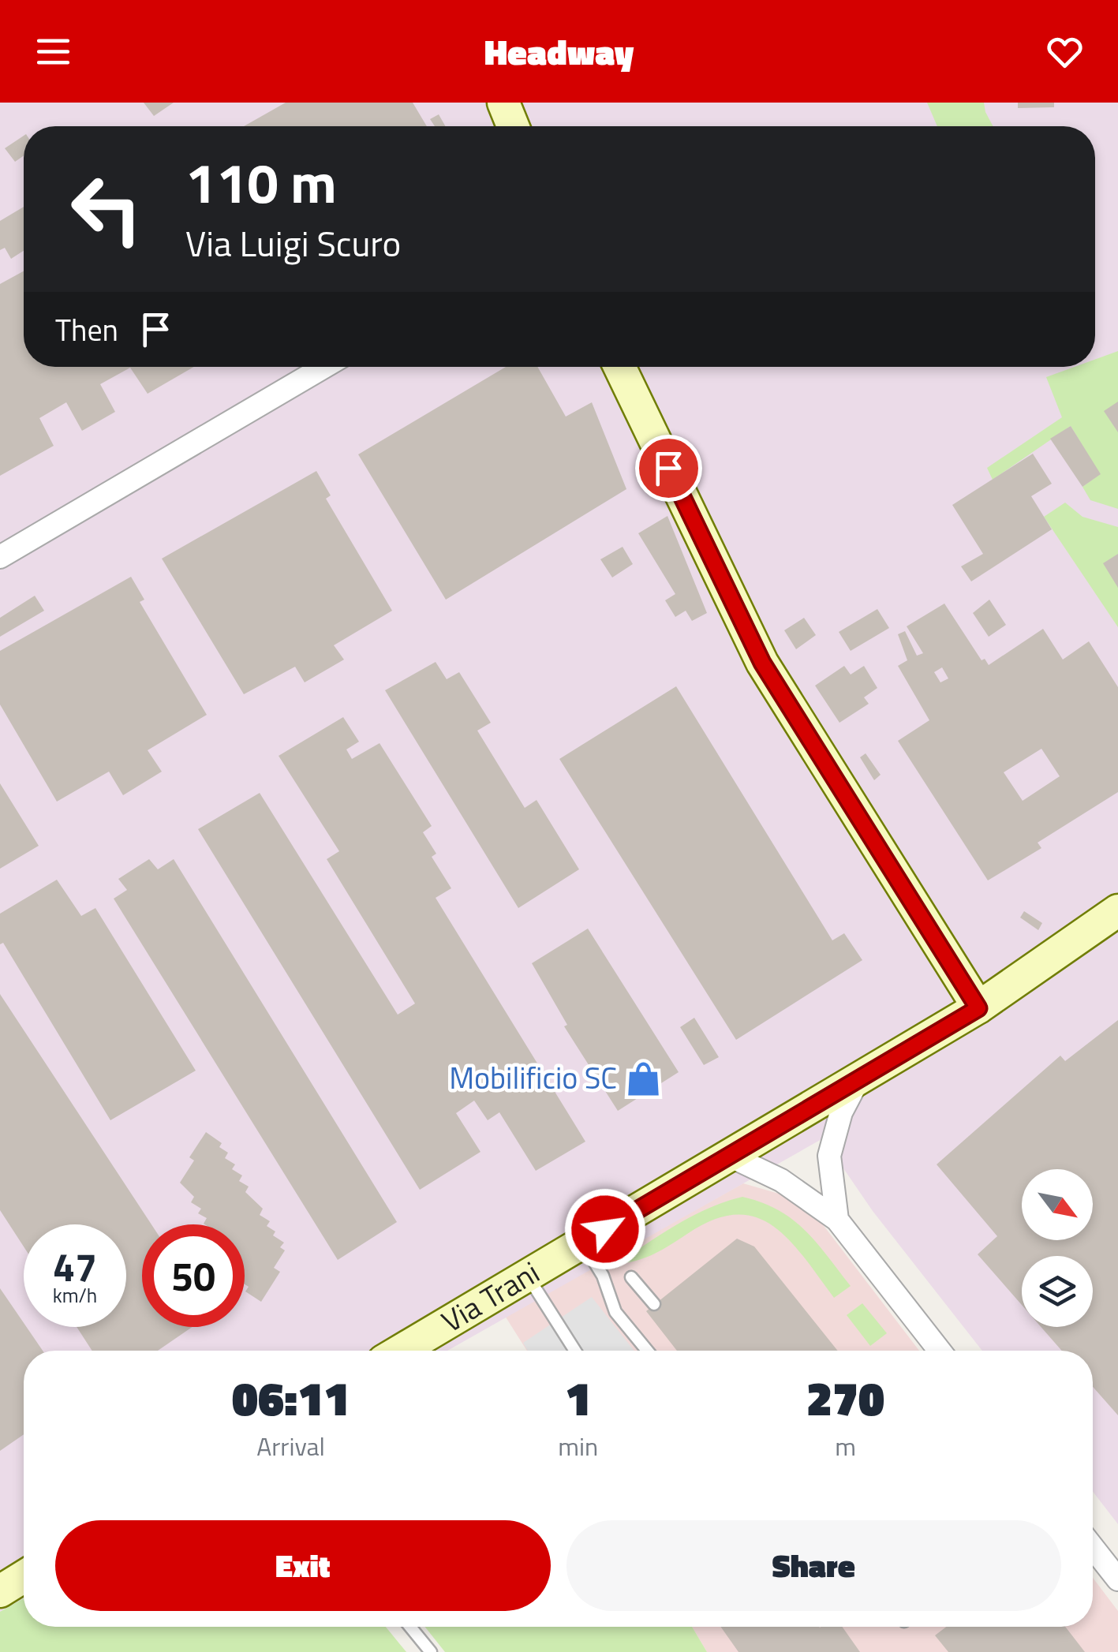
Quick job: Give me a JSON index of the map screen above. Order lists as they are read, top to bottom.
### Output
{
  "streets": {
    "main road": ["Via Trani"]
  },
  "places": {
    "shop": ["Mobilificio SC"]
  },
  "north": "bottom right",
  "page": {
    "header": "Headway",
    "turn": ["110 m", "Via Luigi Scuro"],
    "then": "Then",
    "speed": "47 km/h",
    "limit": "50",
    "eta": [
      "06:11",
      "Arrival",
      "1",
      "min",
      "270",
      "m"
    ],
    "buttons": ["Exit", "Share"]
  }
}
